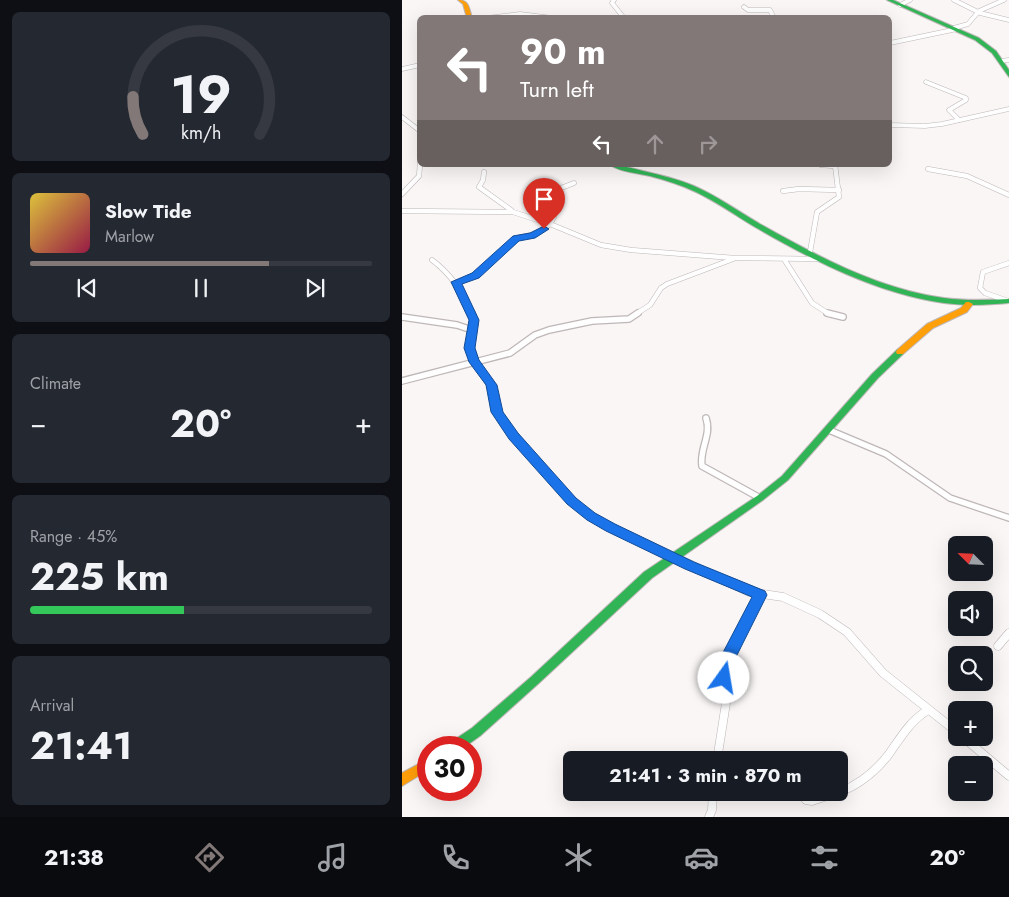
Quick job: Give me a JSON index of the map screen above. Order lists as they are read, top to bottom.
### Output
{
  "north": "top left",
  "page": {
    "turn": ["90 m", "Turn left"],
    "song": ["Slow Tide", "Marlow"],
    "tile": [
      "Climate",
      ["Range · 45%", "225 km"],
      ["Arrival", "21:41"]
    ],
    "heat": ["−", "20°", "+"],
    "map_buttons": ["+", "−"],
    "limit": "30",
    "trip": "21:41 · 3 min · 870 m",
    "tabs": ["21:38", "20°"],
    "gauge": ["19", "km/h"]
  }
}
